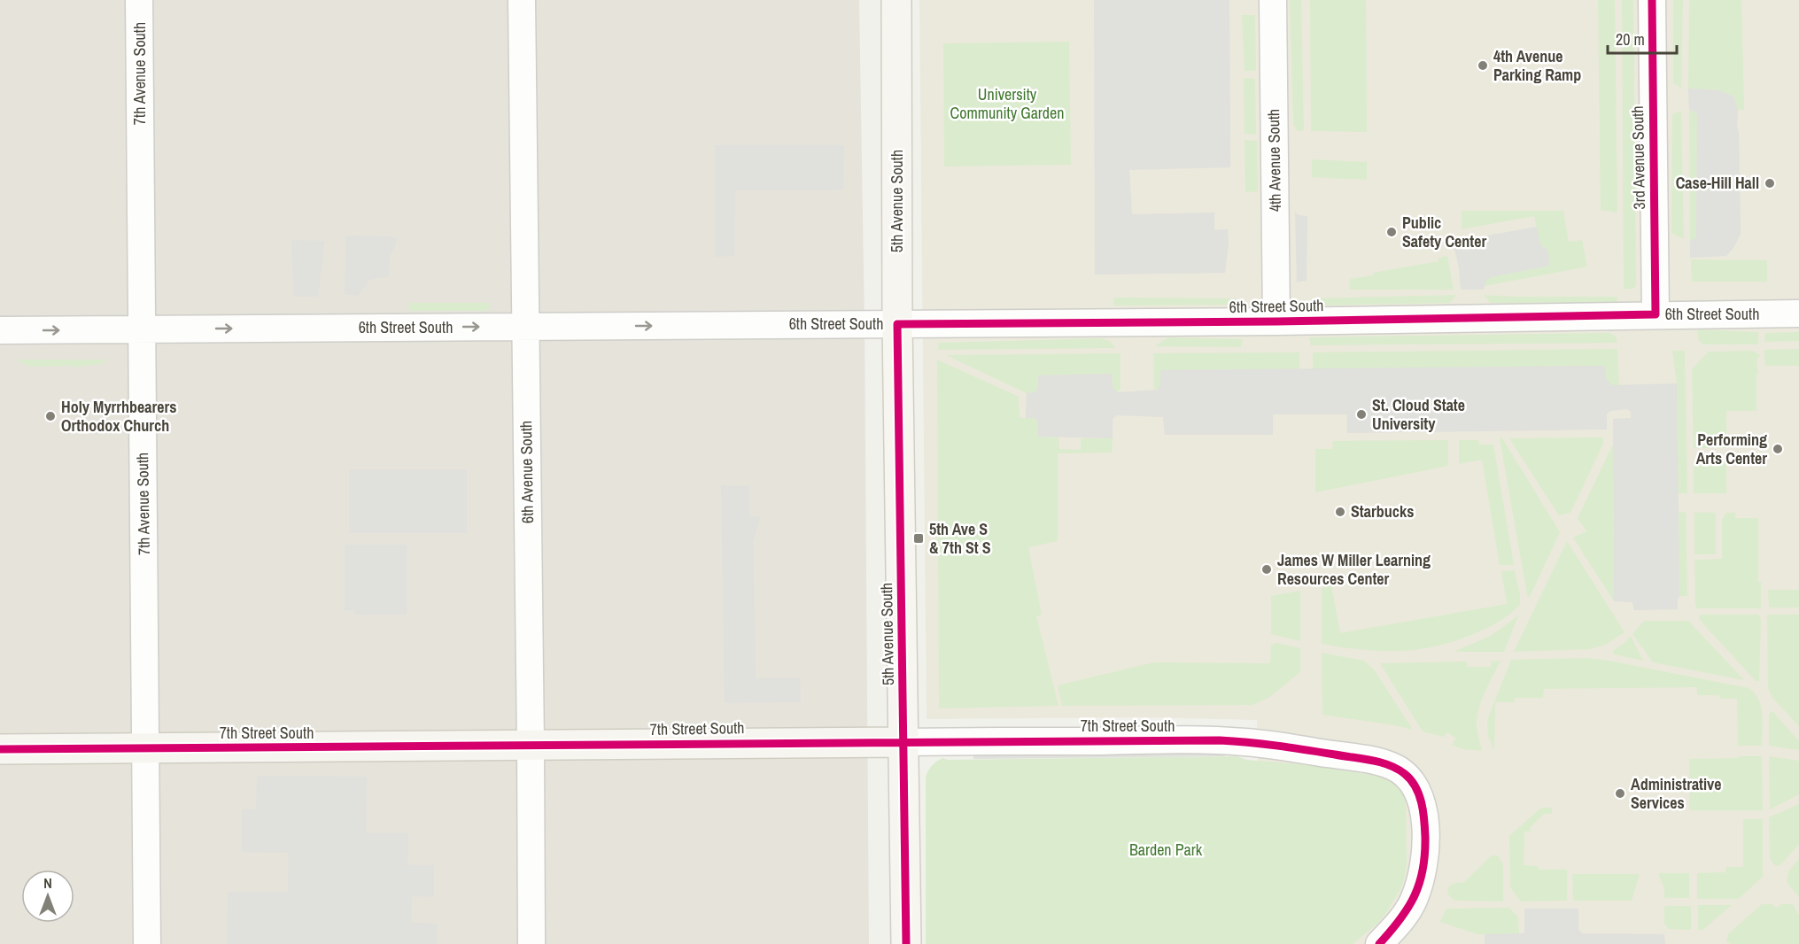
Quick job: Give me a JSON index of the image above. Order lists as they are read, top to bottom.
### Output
{
  "streets": {
    "street": [
      "7th Avenue South",
      "3rd Avenue South",
      "4th Avenue South",
      "5th Avenue South",
      "6th Street South",
      "6th Avenue South",
      "7th Street South"
    ]
  },
  "crossings": [
    ["7th Avenue South", "6th Street South"],
    ["7th Avenue South", "7th Street South"],
    ["3rd Avenue South", "6th Street South"],
    ["4th Avenue South", "6th Street South"],
    ["5th Avenue South", "6th Street South"],
    ["5th Avenue South", "7th Street South"],
    ["6th Street South", "6th Avenue South"],
    ["6th Avenue South", "7th Street South"]
  ],
  "one_way": ["6th Street South"],
  "parks": ["University Community Garden", "Barden Park"],
  "places": {
    "other": [
      "4th Avenue Parking Ramp",
      "Case-Hill Hall",
      "Public Safety Center",
      "St. Cloud State University",
      "Holy Myrrhbearers Orthodox Church",
      "Performing Arts Center",
      "Starbucks",
      "James W Miller Learning Resources Center",
      "Administrative Services"
    ],
    "transit": ["5th Ave S & 7th St S"]
  },
  "scale_bar": "20 m",
  "north": "top"
}
